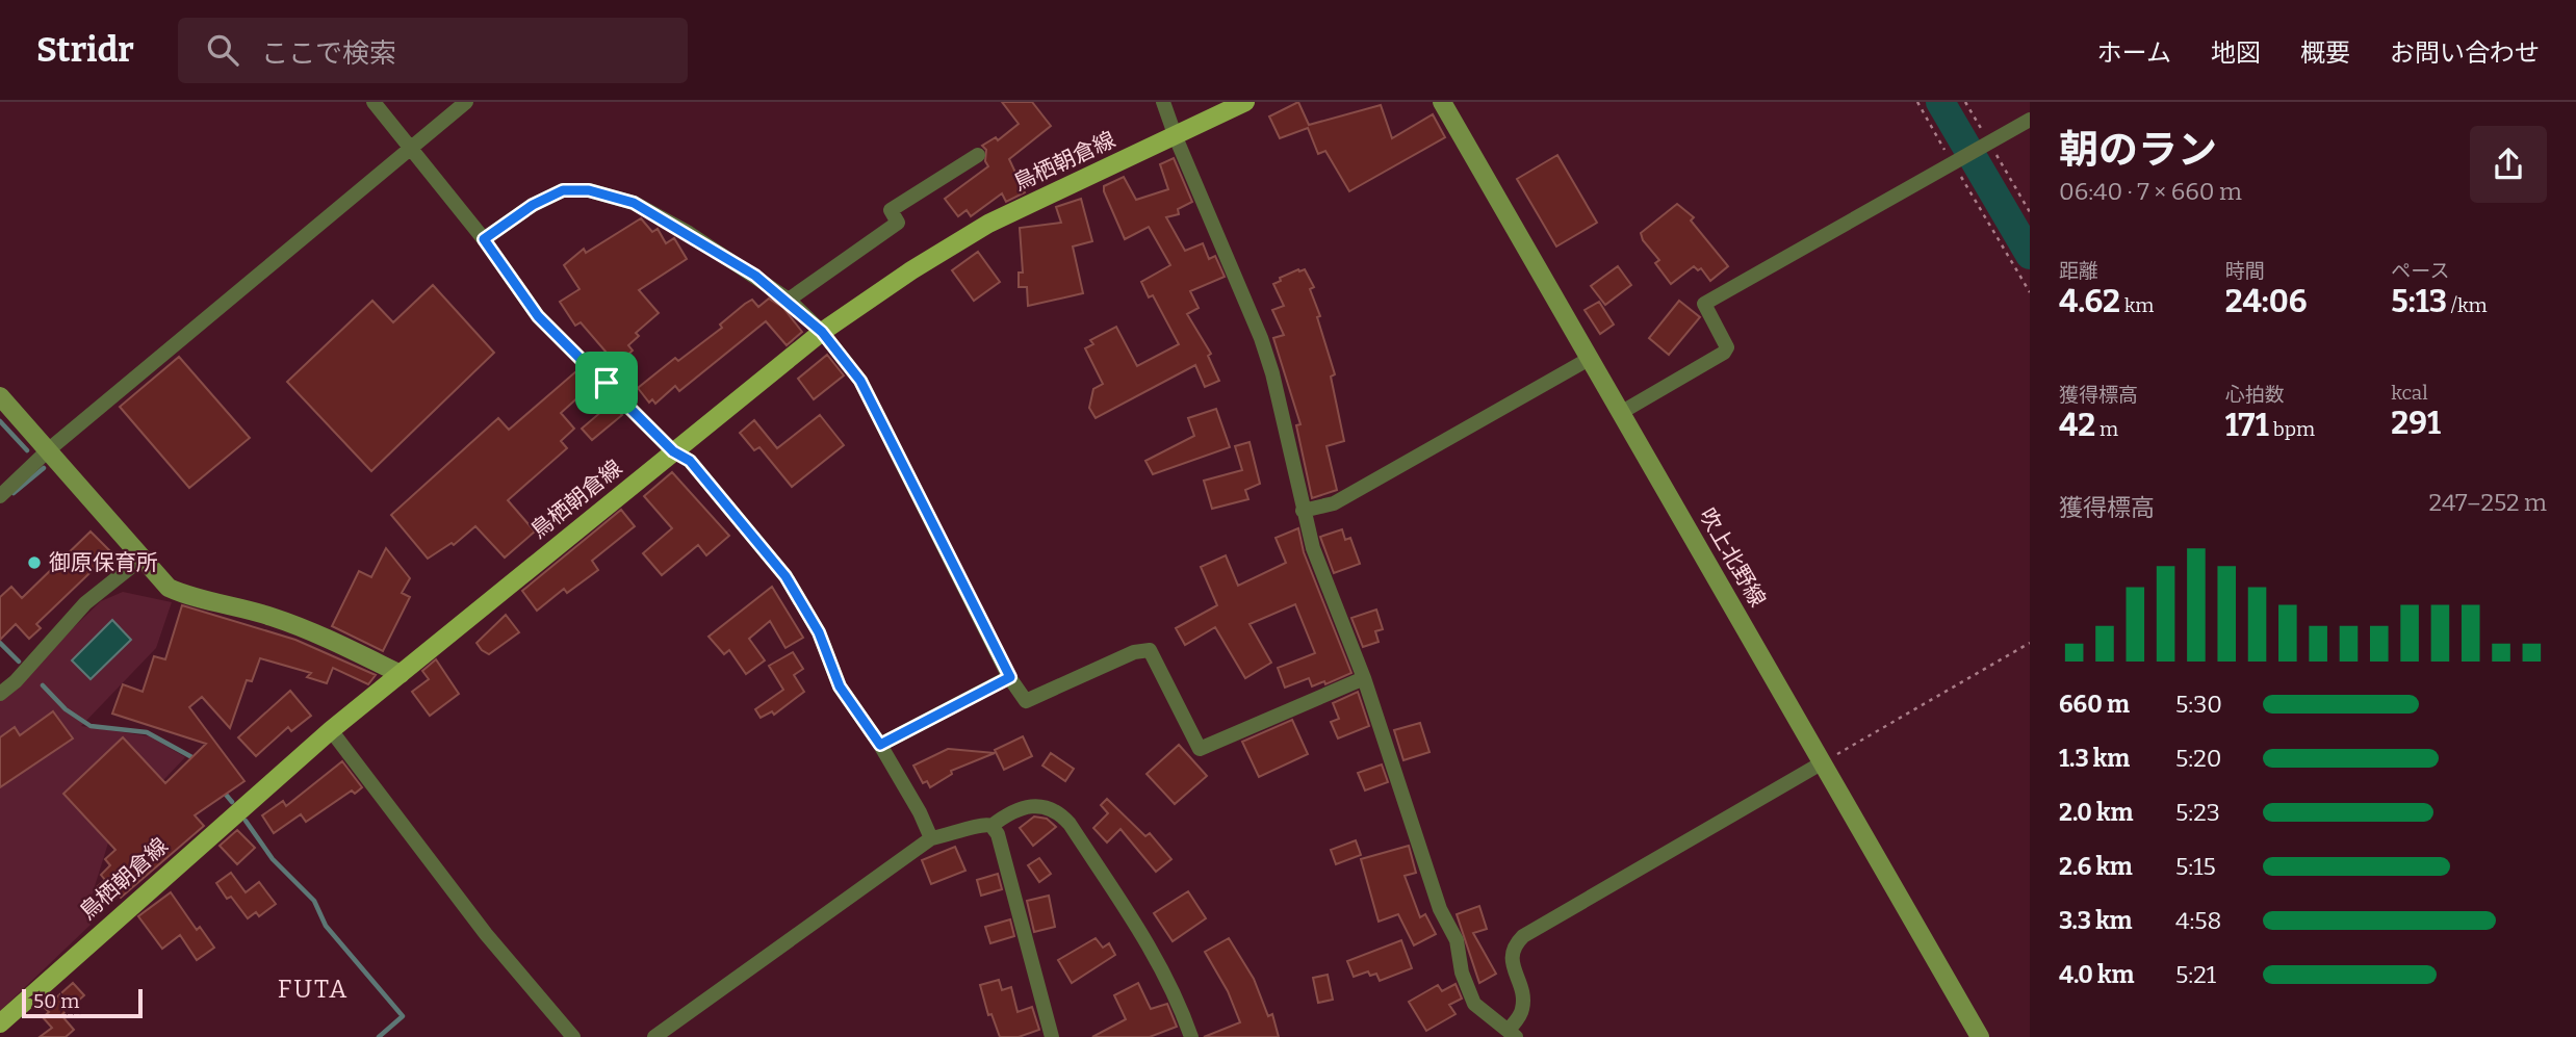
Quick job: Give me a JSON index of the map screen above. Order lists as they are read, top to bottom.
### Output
{
  "streets": {
    "main road": ["鳥栖朝倉線", "吹上北野線"]
  },
  "districts": ["FUTA"],
  "places": ["御原保育所"],
  "scale_bar": "50 m",
  "page": {
    "header": "Stridr",
    "search": "ここで検索",
    "nav": [
      "ホーム",
      "地図",
      "概要",
      "お問い合わせ"
    ],
    "heading": ["朝のラン", "06:40 · 7 × 660 m"],
    "stats": [
      ["距離", "4.62 km"],
      ["時間", "24:06"],
      ["ペース", "5:13 /km"],
      ["獲得標高", "42 m"],
      ["心拍数", "171 bpm"],
      ["kcal", "291"]
    ],
    "chart": ["獲得標高", "247–252 m"],
    "list": [
      {
        "name": "660 m",
        "note": "5:30"
      },
      {
        "name": "1.3 km",
        "note": "5:20"
      },
      {
        "name": "2.0 km",
        "note": "5:23"
      },
      {
        "name": "2.6 km",
        "note": "5:15"
      },
      {
        "name": "3.3 km",
        "note": "4:58"
      },
      {
        "name": "4.0 km",
        "note": "5:21"
      }
    ],
    "scale": "50 m"
  }
}
